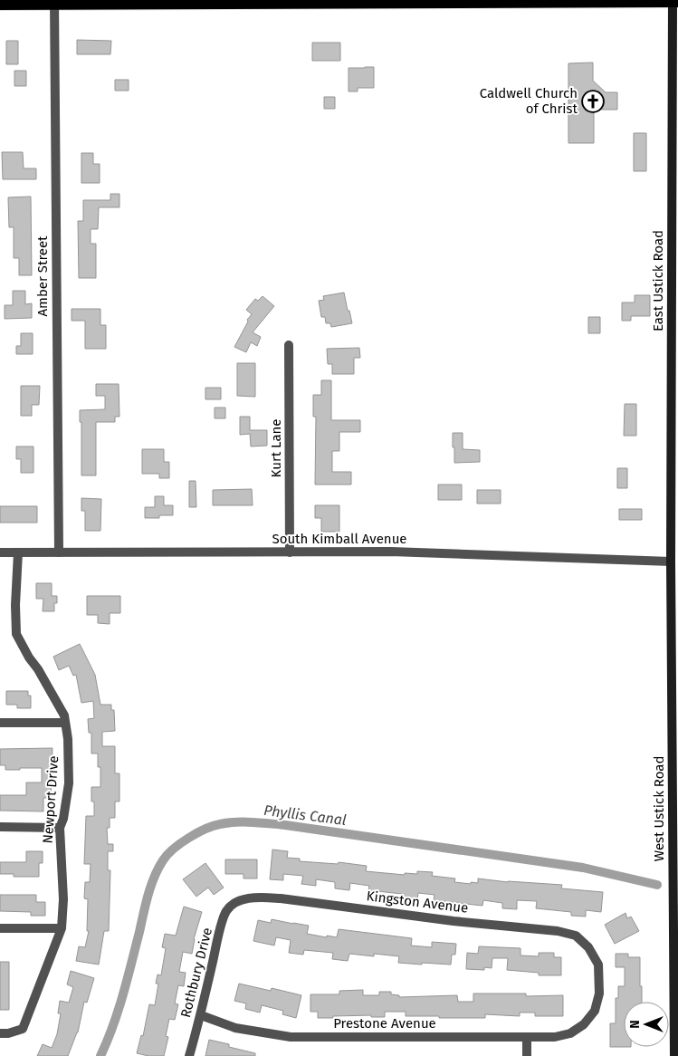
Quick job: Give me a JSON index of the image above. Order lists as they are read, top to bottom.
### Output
{
  "streets": {
    "main road": ["East Ustick Road", "West Ustick Road"],
    "street": [
      "Amber Street",
      "Kurt Lane",
      "South Kimball Avenue",
      "Newport Drive",
      "Kingston Avenue",
      "Rothbury Drive",
      "Prestone Avenue"
    ]
  },
  "crossings": [
    ["Amber Street", "South Kimball Avenue"],
    ["East Ustick Road", "South Kimball Avenue"],
    ["East Ustick Road", "West Ustick Road"],
    ["Kurt Lane", "South Kimball Avenue"],
    ["South Kimball Avenue", "Newport Drive"],
    ["South Kimball Avenue", "West Ustick Road"],
    ["Kingston Avenue", "Rothbury Drive"],
    ["Kingston Avenue", "Prestone Avenue"],
    ["Rothbury Drive", "Prestone Avenue"]
  ],
  "water": ["Phyllis Canal"],
  "places": {
    "church": ["Caldwell Church of Christ"]
  },
  "north": "left"
}
